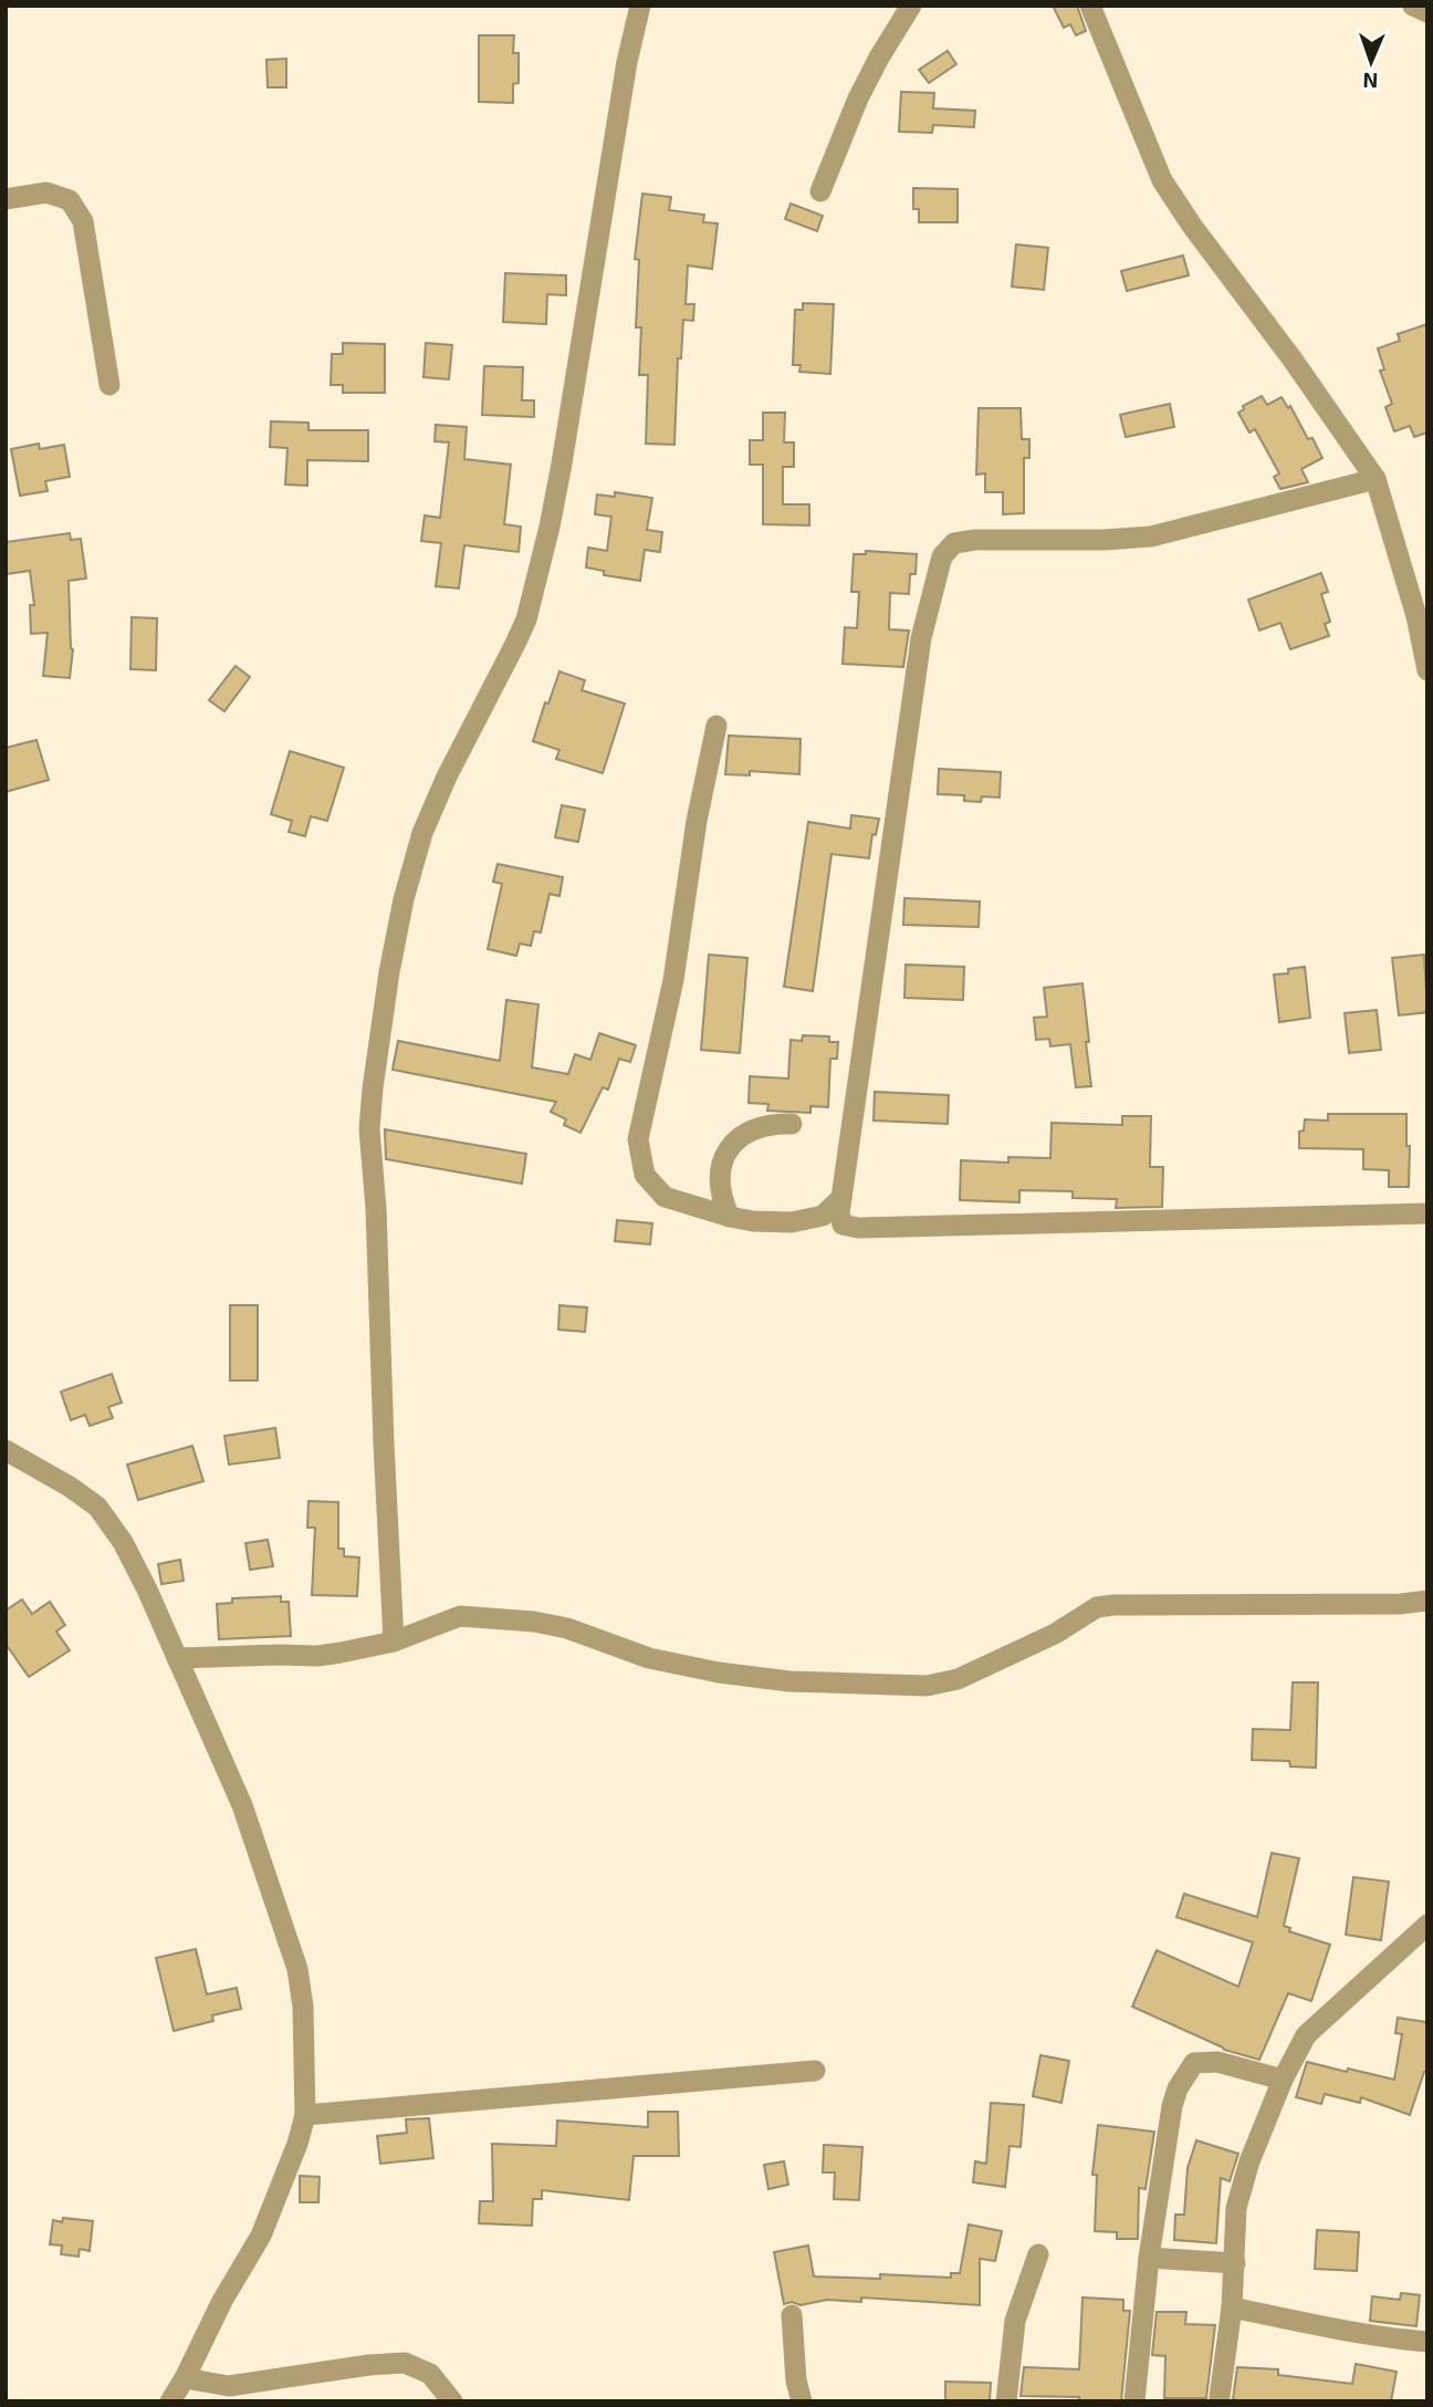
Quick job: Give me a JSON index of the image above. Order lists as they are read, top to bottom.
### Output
{
  "north": "bottom"
}
